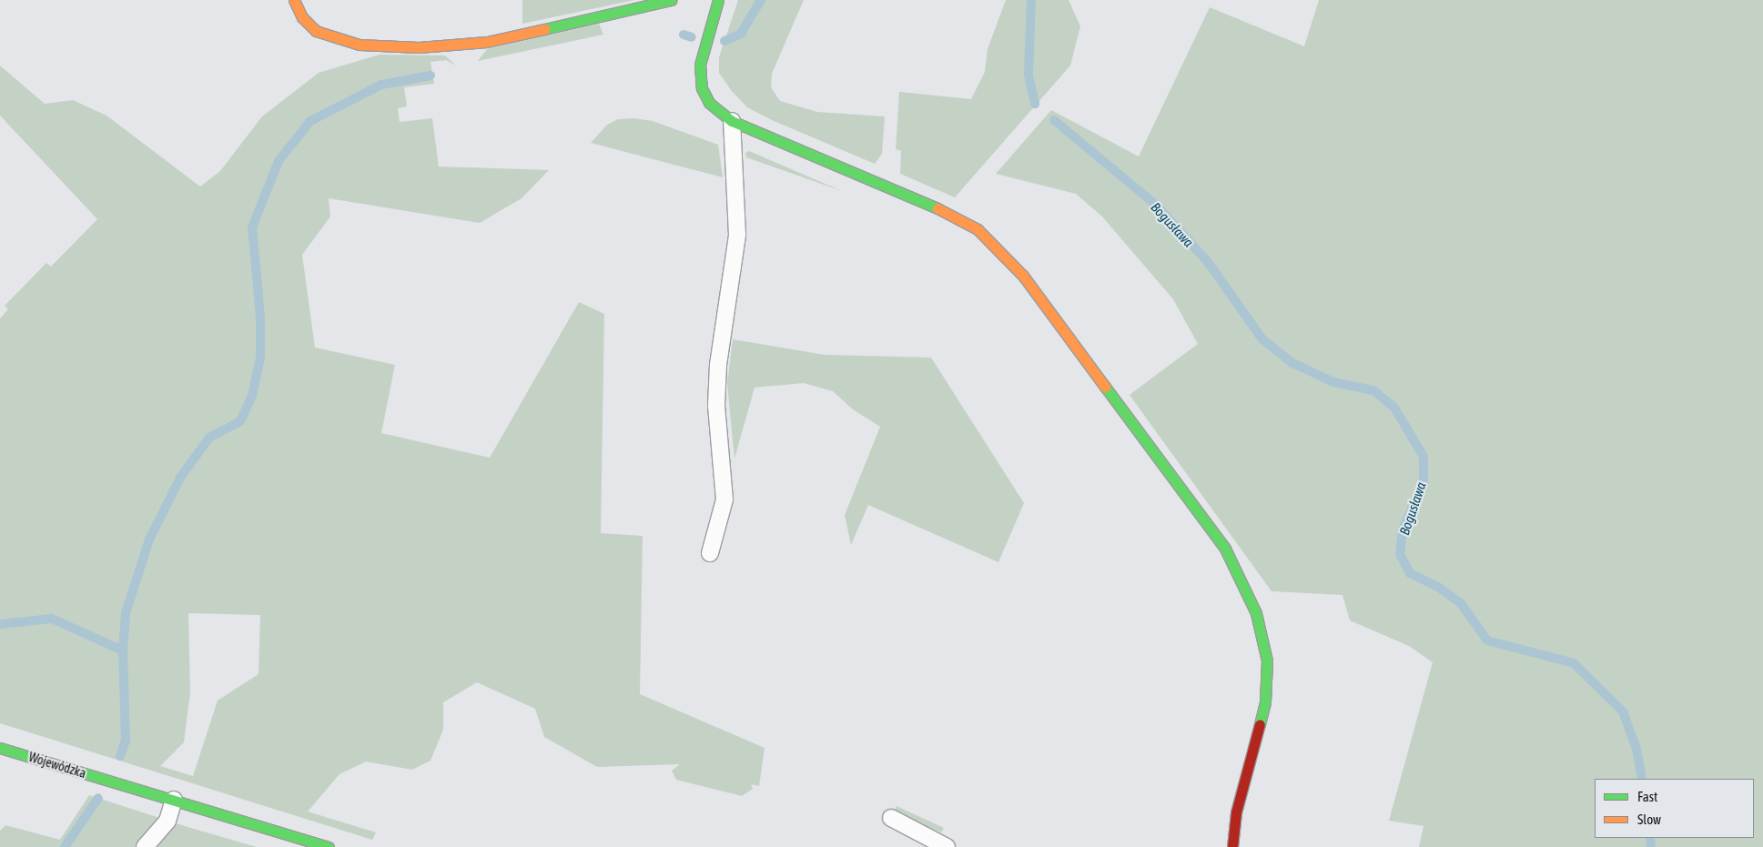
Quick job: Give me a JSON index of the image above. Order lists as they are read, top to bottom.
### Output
{
  "streets": {
    "street": ["Wojewódzka"]
  },
  "water": ["Bogusława"],
  "legend": ["Fast", "Slow"]
}
